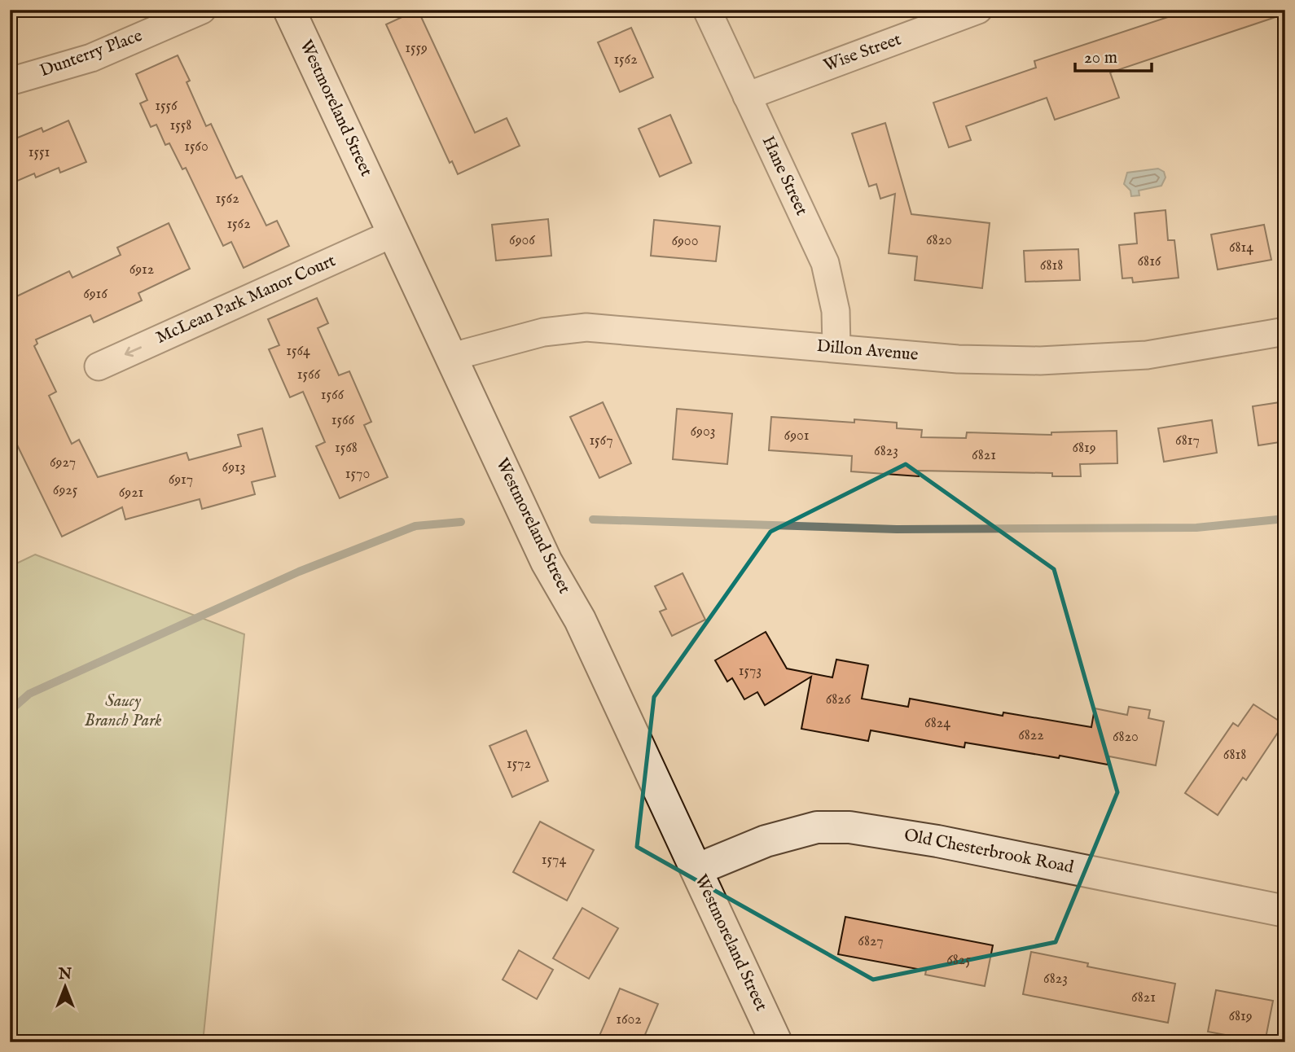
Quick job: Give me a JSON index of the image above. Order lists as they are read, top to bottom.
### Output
{
  "streets": {
    "main road": ["Westmoreland Street", "Old Chesterbrook Road"],
    "street": [
      "Wise Street",
      "Dunterry Place",
      "Hane Street",
      "McLean Park Manor Court",
      "Dillon Avenue"
    ]
  },
  "crossings": [
    ["Wise Street", "Hane Street"],
    ["Westmoreland Street", "McLean Park Manor Court"],
    ["Westmoreland Street", "Dillon Avenue"],
    ["Westmoreland Street", "Old Chesterbrook Road"],
    ["Hane Street", "Dillon Avenue"]
  ],
  "one_way": ["McLean Park Manor Court"],
  "parks": ["Saucy Branch Park"],
  "house_numbers": [
    "1559",
    "1562",
    "1556",
    "1558",
    "1560",
    "1551",
    "1562",
    "1562",
    "6906",
    "6820",
    "6900",
    "6814",
    "6816",
    "6818",
    "6912",
    "6916",
    "1564",
    "1566",
    "1566",
    "1566",
    "6903",
    "6901",
    "1567",
    "6817",
    "1568",
    "6819",
    "6823",
    "6821",
    "6927",
    "6913",
    "1570",
    "6917",
    "6925",
    "6921",
    "1573",
    "6826",
    "6824",
    "6822",
    "6820",
    "6818",
    "1572",
    "1574",
    "6827",
    "6825",
    "6823",
    "6821",
    "6819",
    "1602"
  ],
  "scale_bar": "20 m",
  "north": "top"
}
